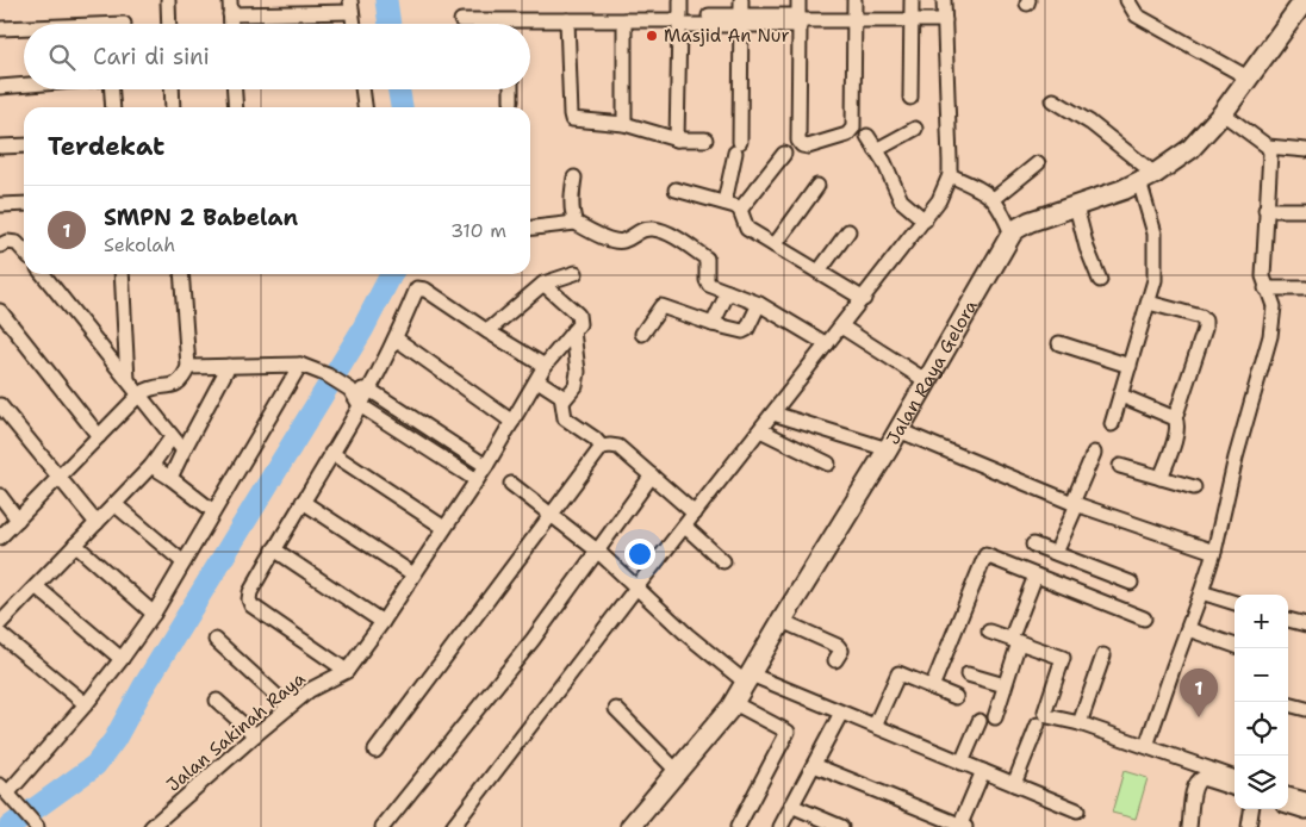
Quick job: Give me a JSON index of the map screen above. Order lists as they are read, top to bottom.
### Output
{
  "streets": {
    "street": ["Jalan Raya Gelora", "Jalan Sakinah Raya"]
  },
  "places": ["Masjid An Nur"],
  "page": {
    "search": "Cari di sini",
    "heading": "Terdekat",
    "list": [
      {
        "mark": "1",
        "name": "SMPN 2 Babelan",
        "note": "Sekolah",
        "value": "310 m"
      }
    ],
    "map_buttons": ["+", "−"],
    "pins": "1"
  }
}
